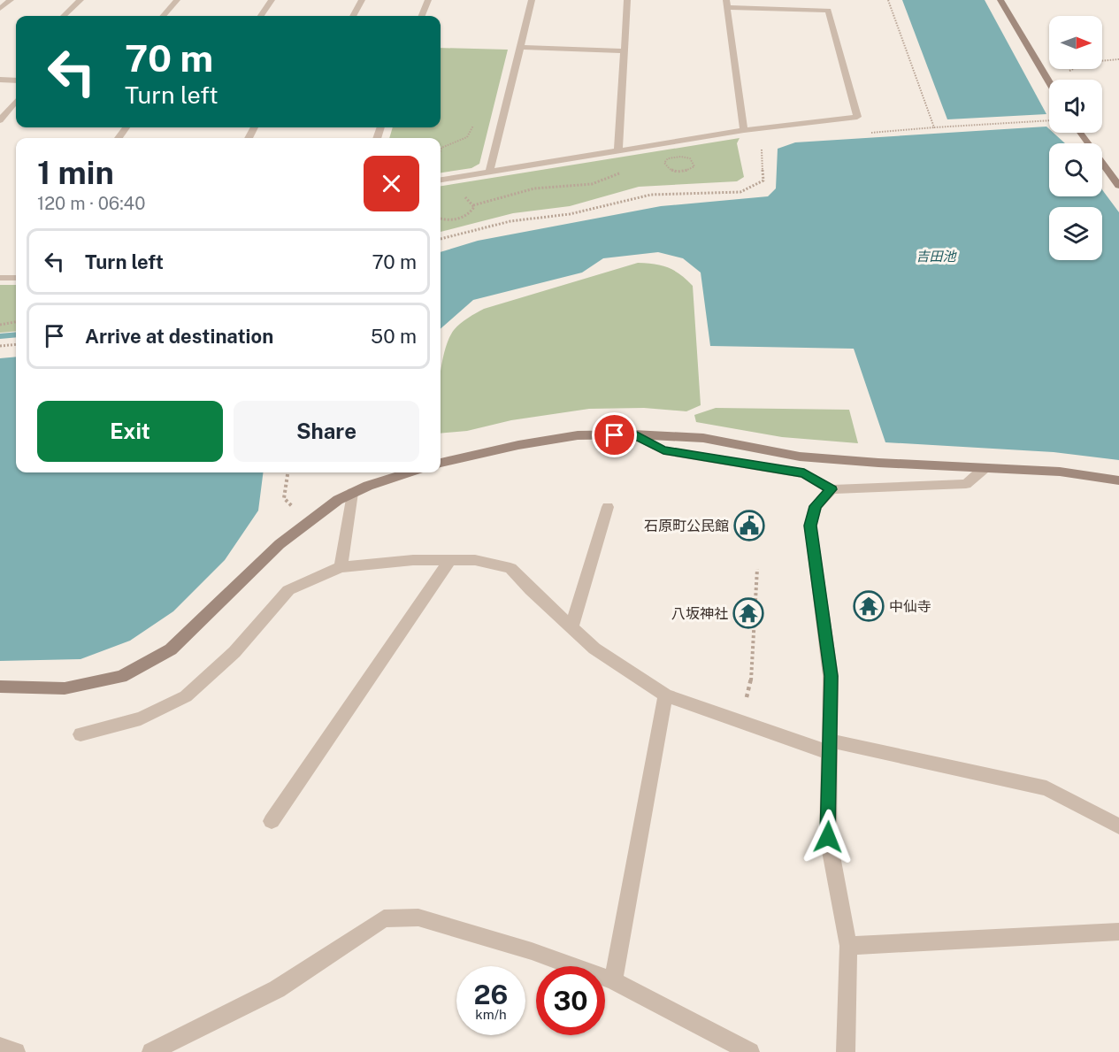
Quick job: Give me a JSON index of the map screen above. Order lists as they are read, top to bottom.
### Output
{
  "water": ["吉田池"],
  "places": {
    "public building": ["石原町公民館"],
    "temple": ["中仙寺", "八坂神社"]
  },
  "north": "right",
  "page": {
    "turn": ["70 m", "Turn left"],
    "heading": ["1 min", "120 m · 06:40"],
    "list": [
      {
        "name": "Turn left",
        "value": "70 m"
      },
      {
        "name": "Arrive at destination",
        "value": "50 m"
      }
    ],
    "buttons": ["Exit", "Share"],
    "speed": "26 km/h",
    "limit": "30"
  }
}
